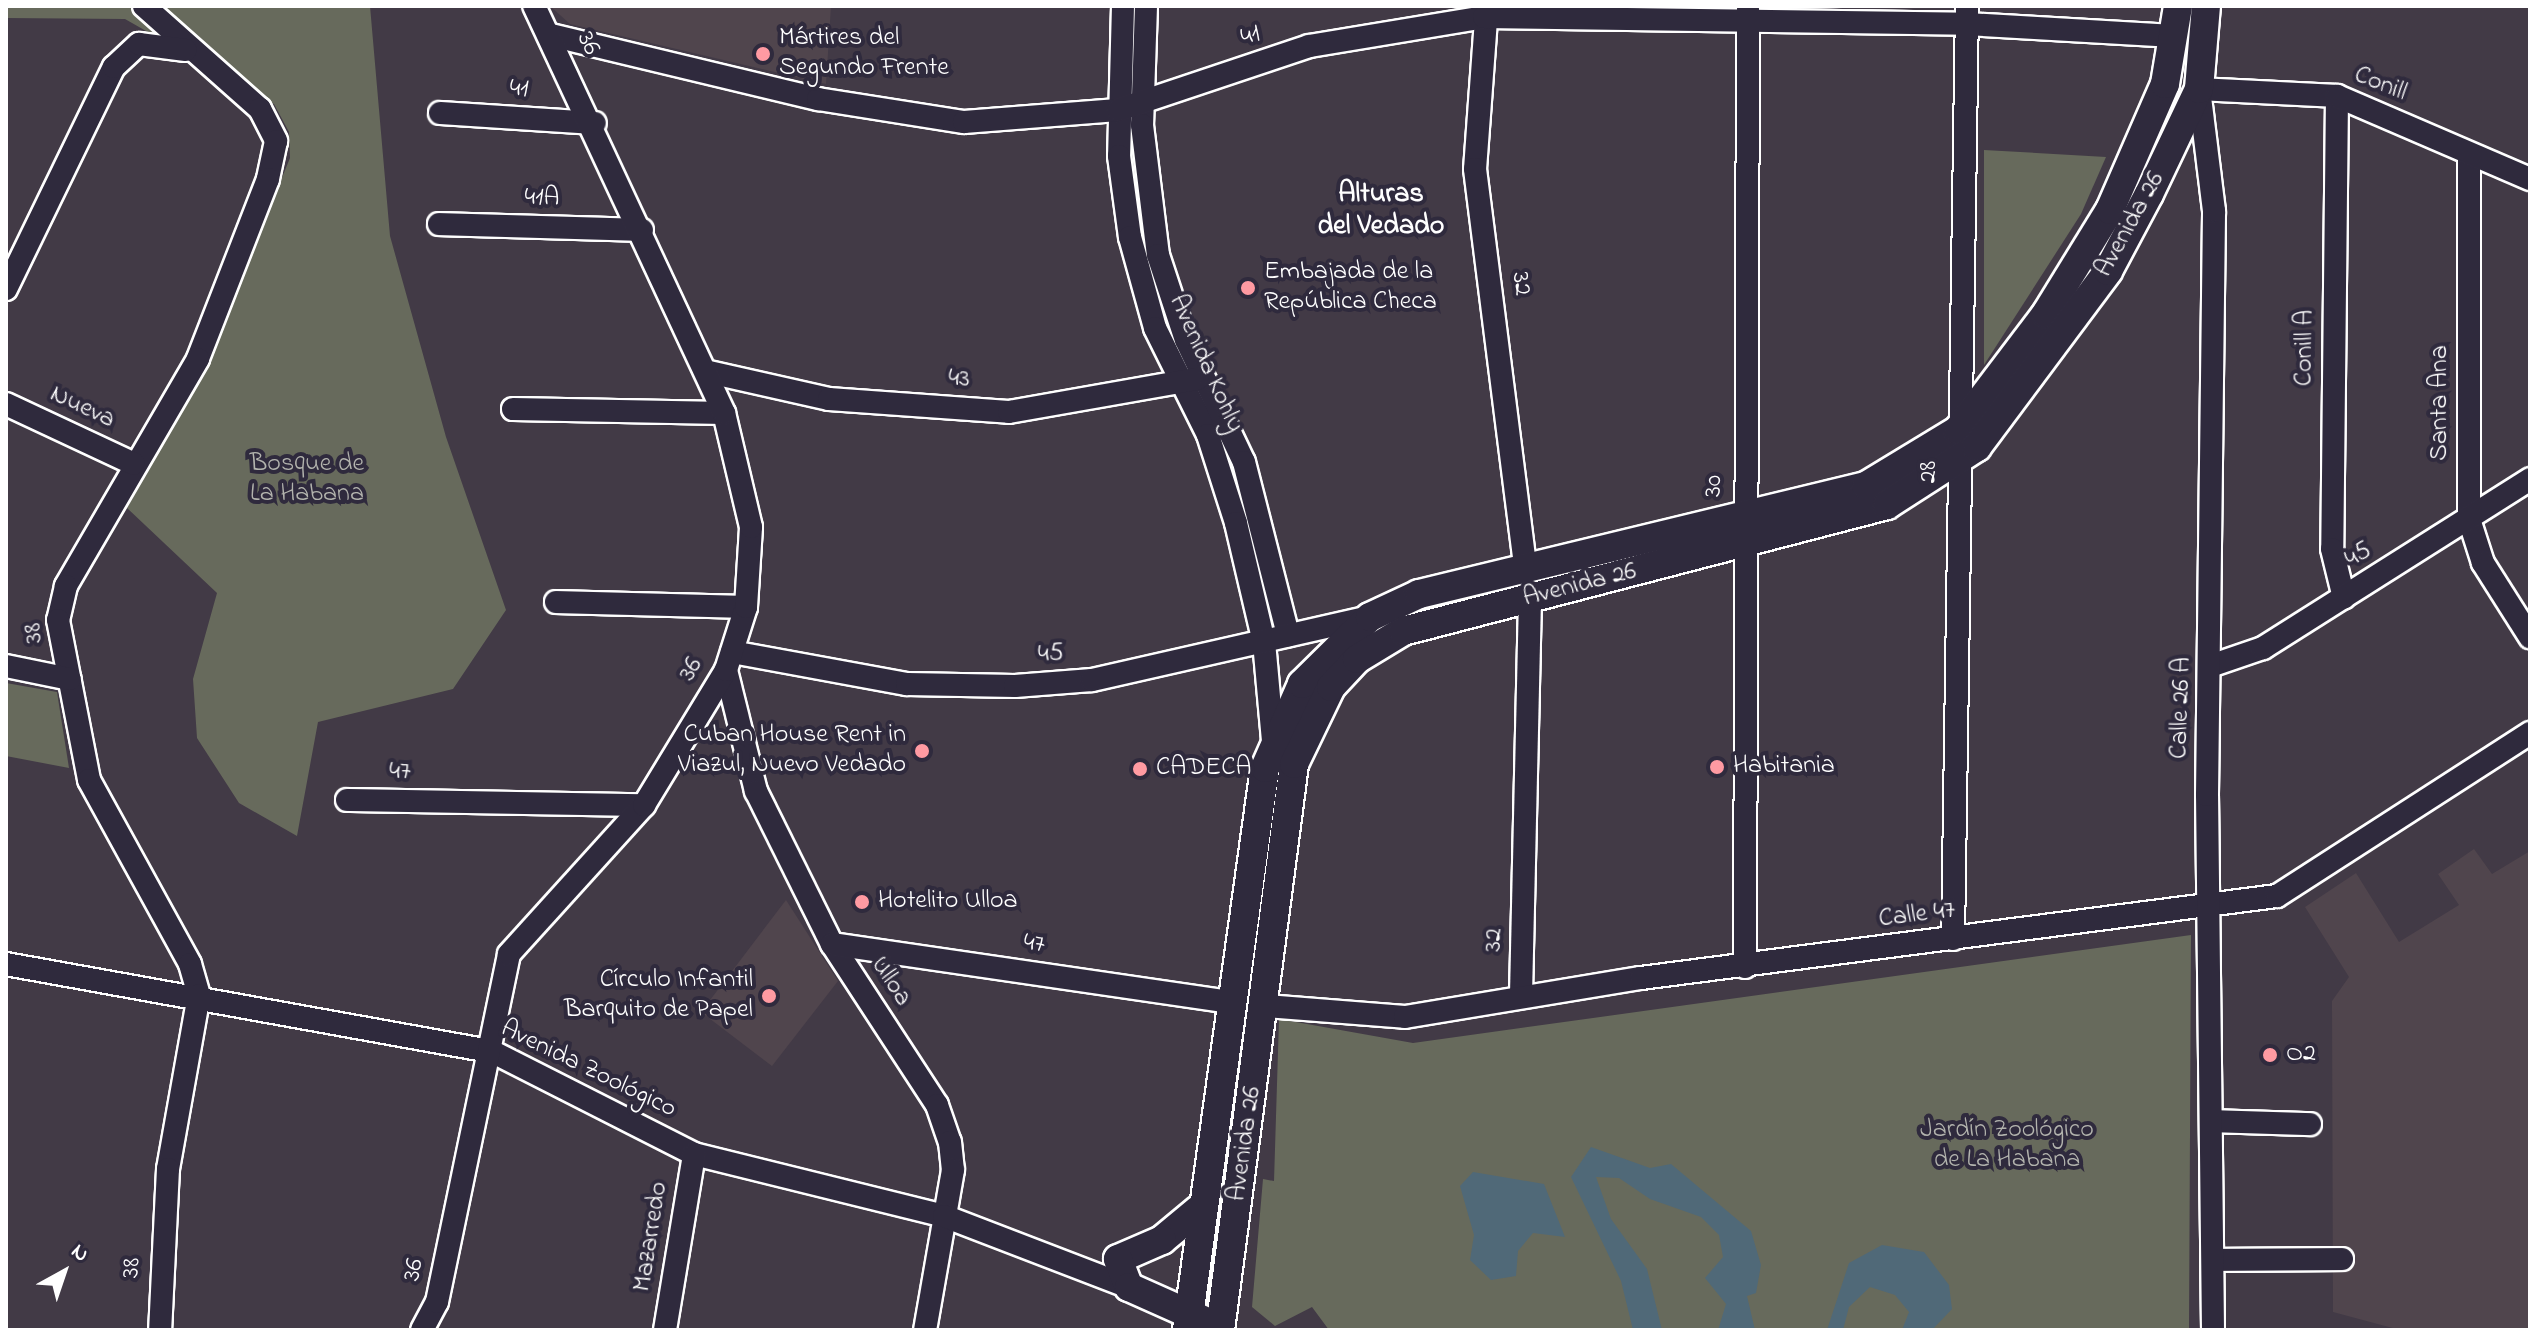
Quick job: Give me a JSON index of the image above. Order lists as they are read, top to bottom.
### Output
{
  "streets": {
    "main road": ["Avenida 26"],
    "street": [
      "41",
      "36",
      "Conill",
      "41A",
      "32",
      "Conill A",
      "Avenida Kohly",
      "43",
      "Santa Ana",
      "Nueva",
      "28",
      "30",
      "45",
      "38",
      "Calle 26 A",
      "47",
      "Calle 47",
      "Ulloa",
      "Avenida Zoológico",
      "Mazarredo"
    ]
  },
  "crossings": [
    ["41", "36"],
    ["41", "Avenida 26"],
    ["41", "32"],
    ["41", "Avenida Kohly"],
    ["41", "28"],
    ["41", "30"],
    ["36", "41A"],
    ["36", "43"],
    ["36", "45"],
    ["36", "47"],
    ["36", "Ulloa"],
    ["36", "Avenida Zoológico"],
    ["Conill", "Avenida 26"],
    ["Conill", "Conill A"],
    ["Conill", "Santa Ana"],
    ["Conill", "Calle 26 A"],
    ["Avenida 26", "32"],
    ["Avenida 26", "Avenida Kohly"],
    ["Avenida 26", "28"],
    ["Avenida 26", "30"],
    ["Avenida 26", "45"],
    ["Avenida 26", "Calle 26 A"],
    ["Avenida 26", "47"],
    ["Avenida 26", "Calle 47"],
    ["32", "Calle 47"],
    ["Conill A", "45"],
    ["Avenida Kohly", "43"],
    ["Avenida Kohly", "45"],
    ["Santa Ana", "45"],
    ["Nueva", "38"],
    ["28", "Calle 47"],
    ["30", "Calle 47"],
    ["45", "Calle 26 A"],
    ["45", "Ulloa"],
    ["38", "Avenida Zoológico"],
    ["Calle 26 A", "Calle 47"],
    ["47", "Ulloa"],
    ["Ulloa", "Avenida Zoológico"],
    ["Avenida Zoológico", "Mazarredo"]
  ],
  "districts": ["Alturas del Vedado"],
  "parks": ["Bosque de La Habana", "Jardín Zoológico de La Habana"],
  "places": [
    "Mártires del Segundo Frente",
    "Embajada de la República Checa",
    "Cuban House Rent in Viazul, Nuevo Vedado",
    "Habitania",
    "CADECA",
    "Hotelito Ulloa",
    "Círculo Infantil Barquito de Papel",
    "O2"
  ],
  "north": "top right"
}
